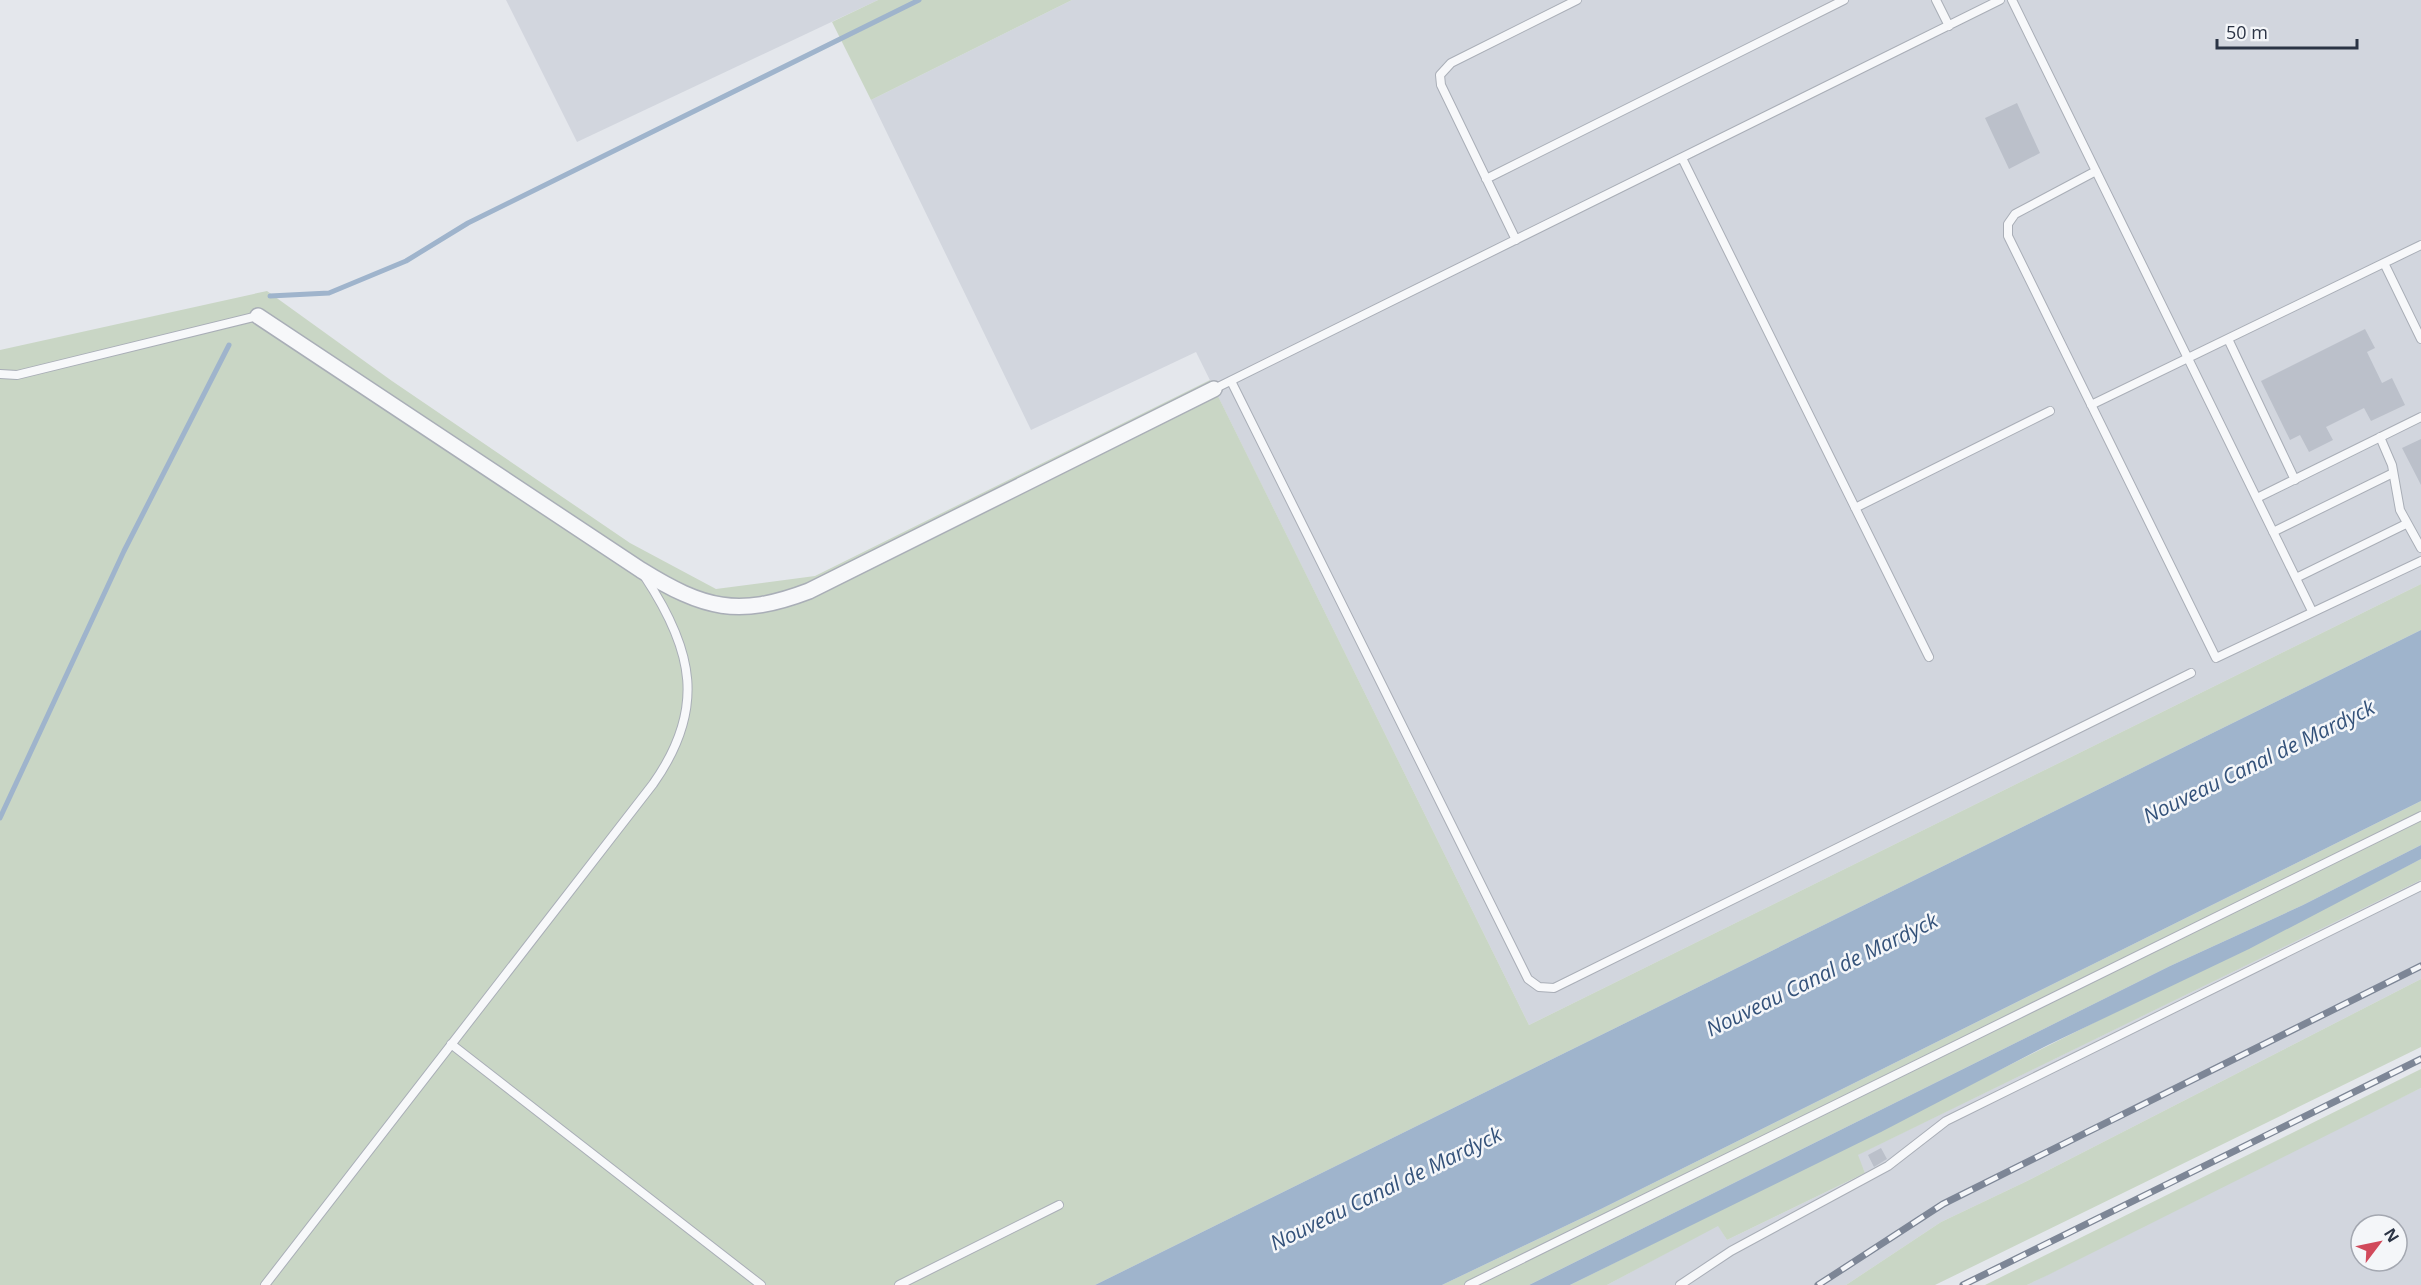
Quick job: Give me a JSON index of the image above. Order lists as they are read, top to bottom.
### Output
{
  "water": ["Nouveau Canal de Mardyck"],
  "scale_bar": "50 m",
  "north": "top right"
}
